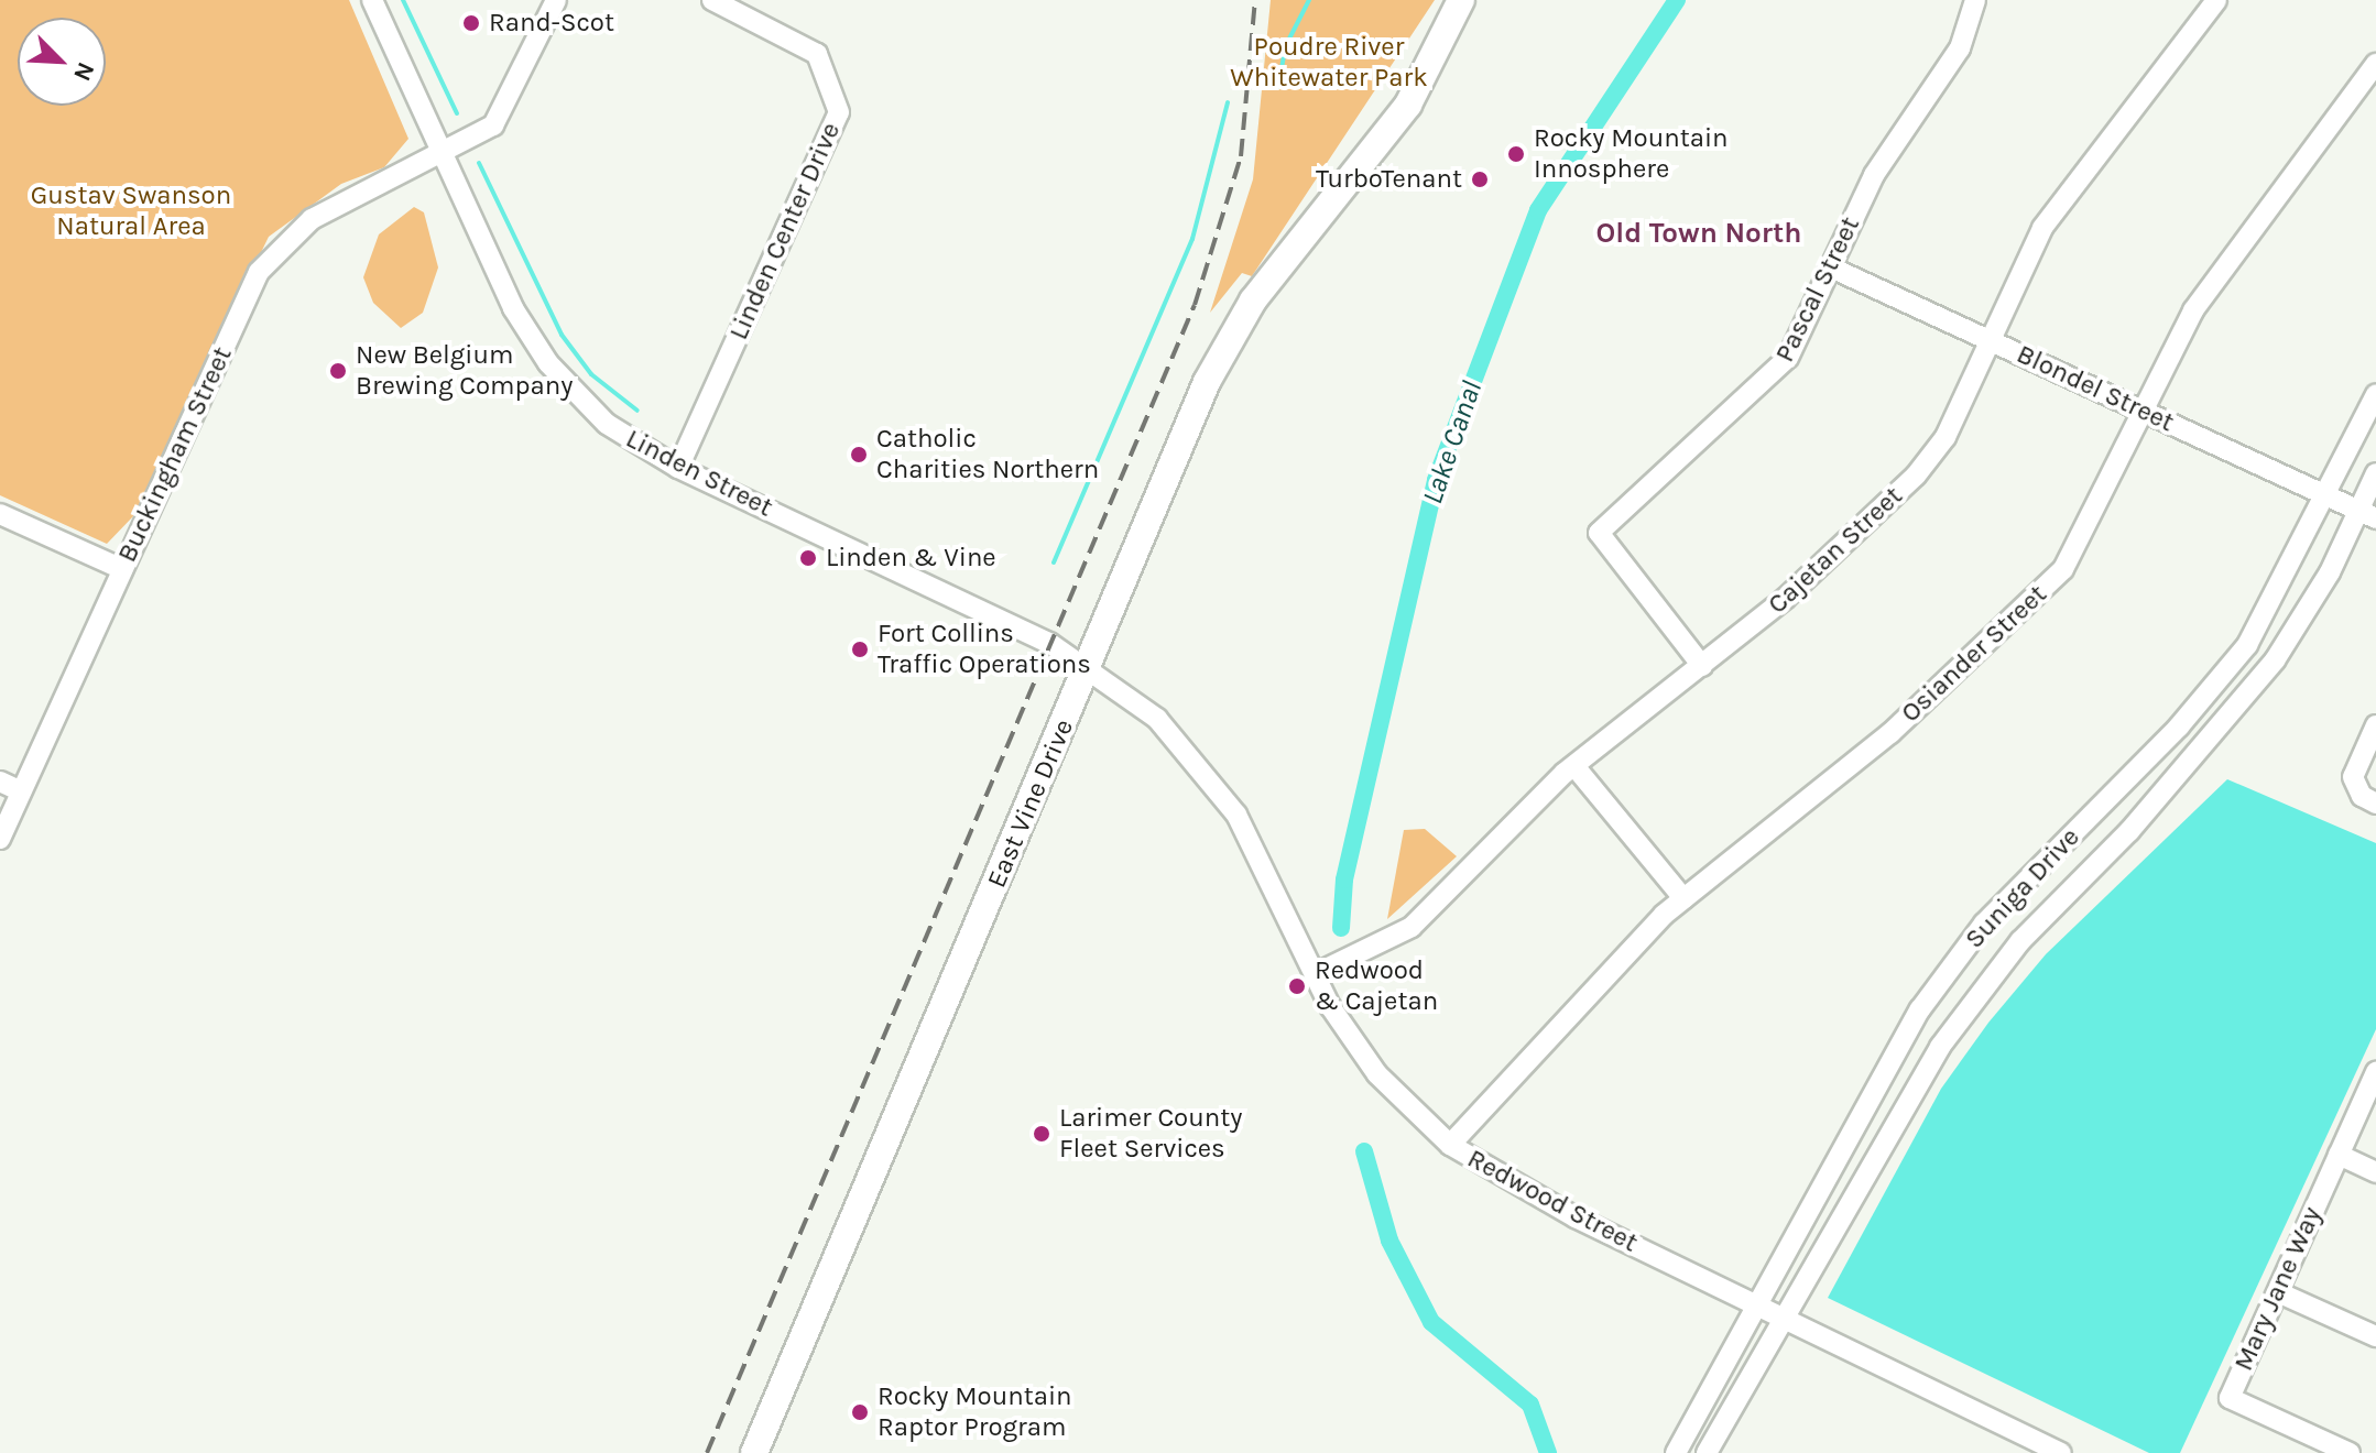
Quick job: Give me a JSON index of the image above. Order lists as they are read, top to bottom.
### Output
{
  "streets": {
    "main road": ["East Vine Drive"],
    "street": [
      "Linden Center Drive",
      "Pascal Street",
      "Blondel Street",
      "Buckingham Street",
      "Linden Street",
      "Cajetan Street",
      "Osiander Street",
      "Suniga Drive",
      "Redwood Street",
      "Mary Jane Way"
    ]
  },
  "crossings": [
    ["Linden Center Drive", "Linden Street"],
    ["Pascal Street", "Blondel Street"],
    ["Pascal Street", "Cajetan Street"],
    ["Blondel Street", "Cajetan Street"],
    ["Blondel Street", "Osiander Street"],
    ["Blondel Street", "Suniga Drive"],
    ["Buckingham Street", "Linden Street"],
    ["Linden Street", "East Vine Drive"],
    ["Linden Street", "Redwood Street"],
    ["Cajetan Street", "Redwood Street"],
    ["Osiander Street", "Redwood Street"],
    ["East Vine Drive", "Redwood Street"],
    ["Suniga Drive", "Redwood Street"]
  ],
  "districts": ["Old Town North"],
  "water": ["Lake Canal"],
  "parks": ["Poudre River Whitewater Park", "Gustav Swanson Natural Area"],
  "places": [
    "Rand-Scot",
    "Rocky Mountain Innosphere",
    "TurboTenant",
    "New Belgium Brewing Company",
    "Catholic Charities Northern",
    "Linden & Vine",
    "Fort Collins Traffic Operations",
    "Redwood & Cajetan",
    "Larimer County Fleet Services",
    "Rocky Mountain Raptor Program"
  ],
  "north": "bottom right"
}
